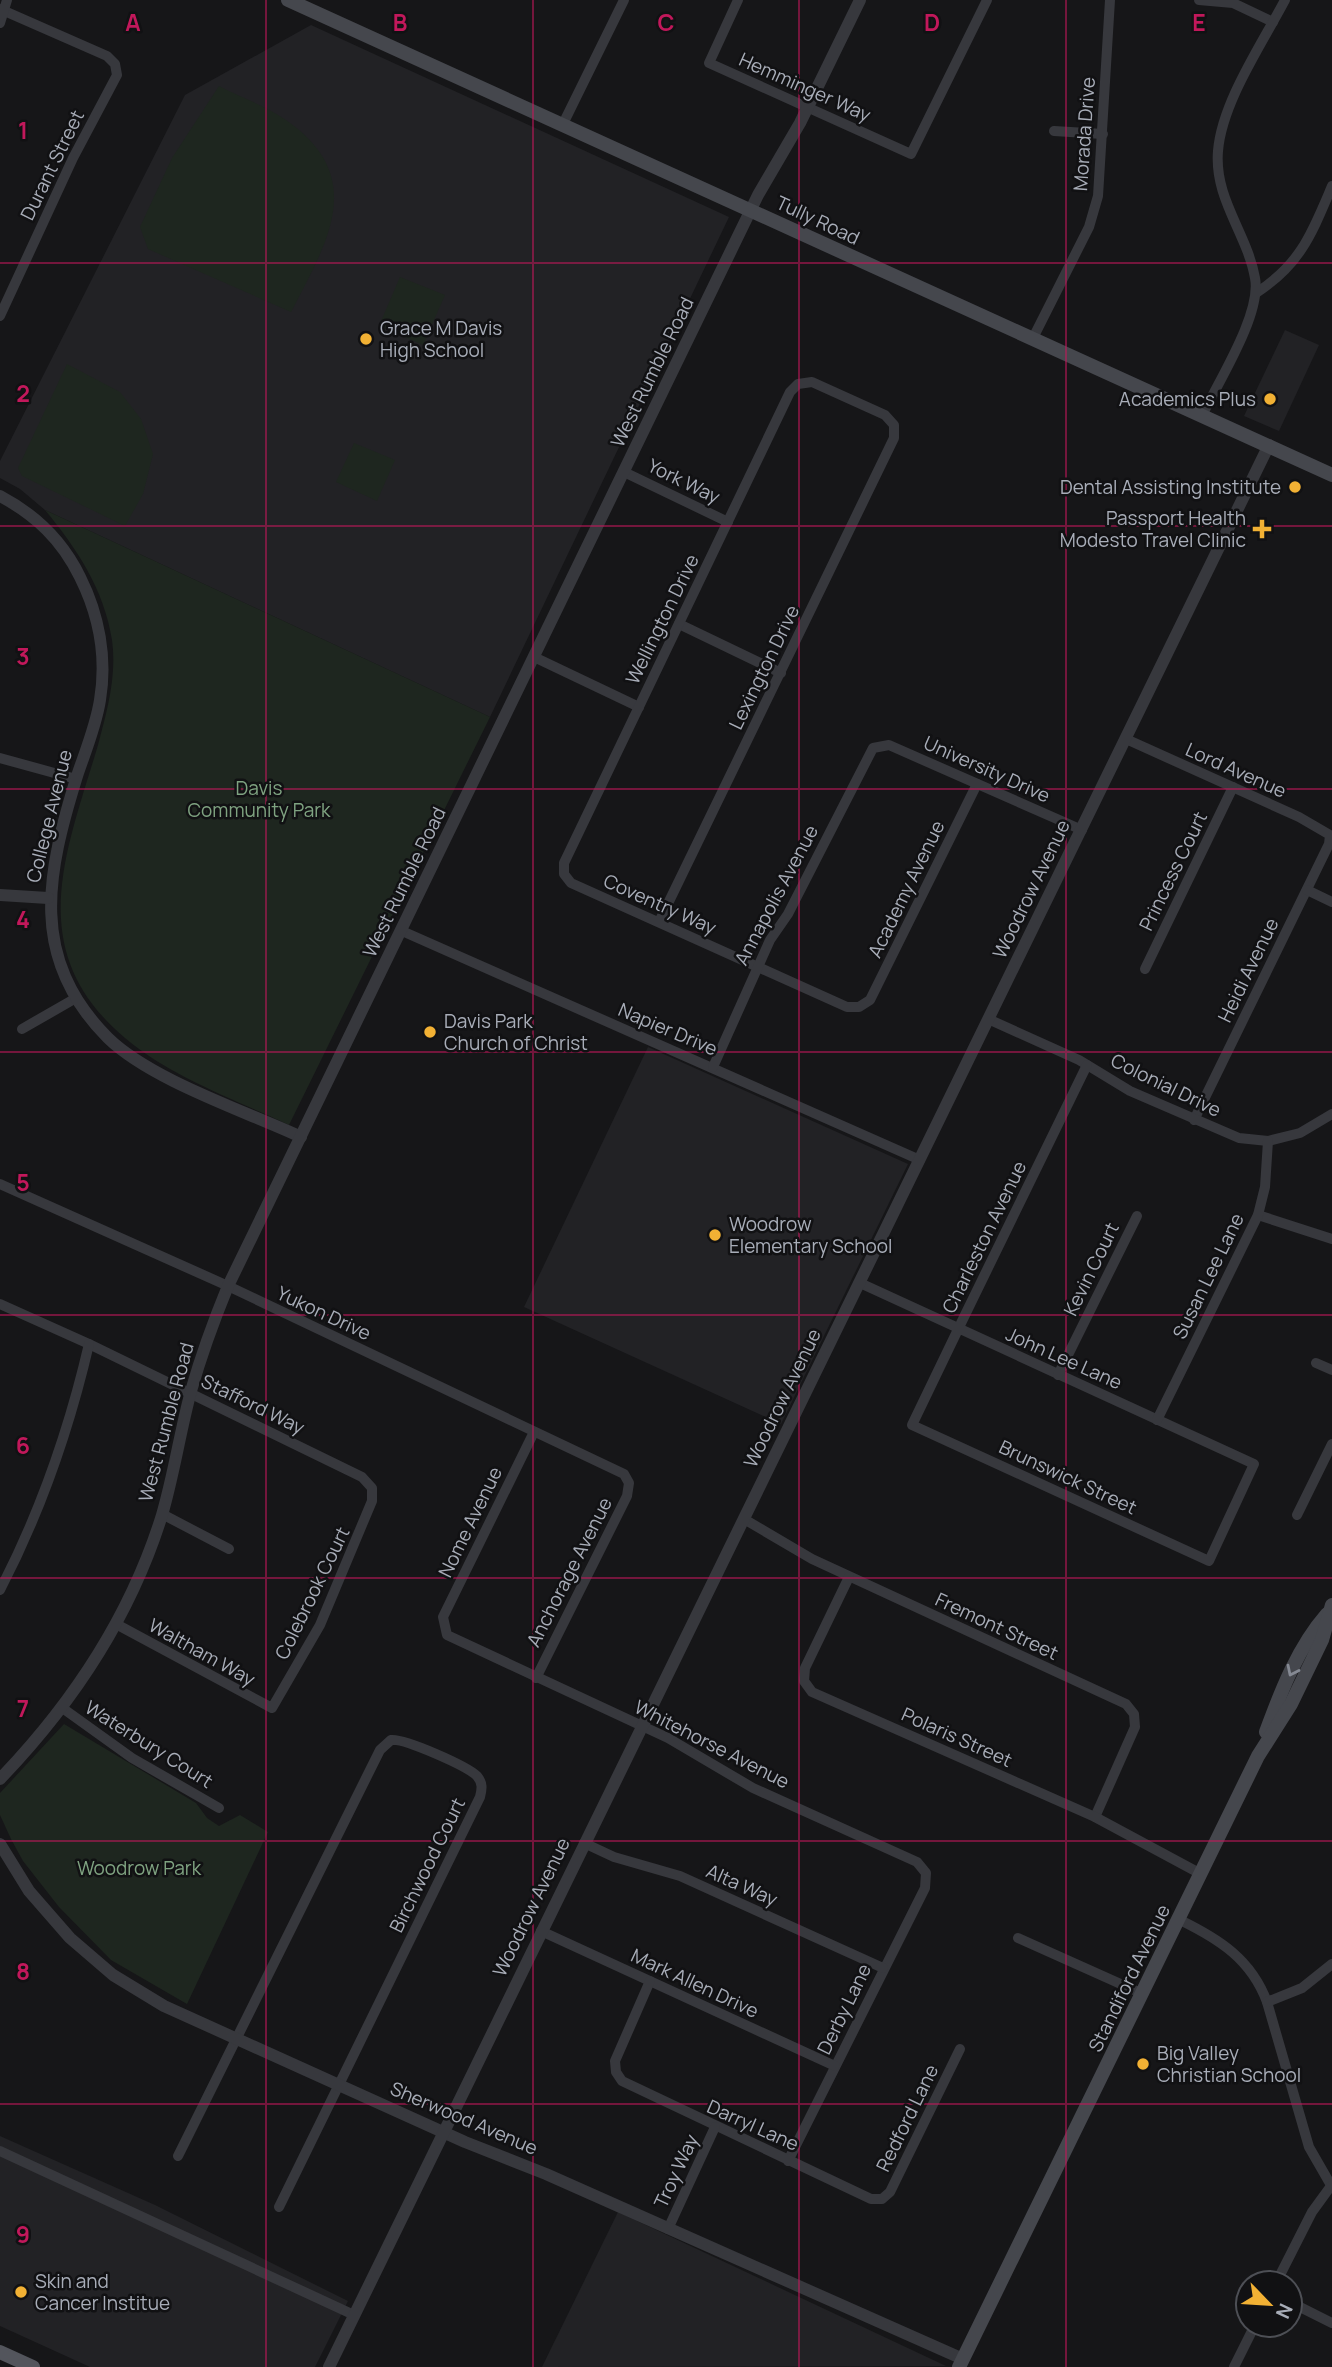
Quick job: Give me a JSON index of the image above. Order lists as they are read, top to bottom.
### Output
{
  "streets": {
    "main road": ["Tully Road", "Standiford Avenue"],
    "street": [
      "Hemminger Way",
      "Morada Drive",
      "Durant Street",
      "West Rumble Road",
      "York Way",
      "Wellington Drive",
      "Lexington Drive",
      "University Drive",
      "Lord Avenue",
      "College Avenue",
      "Princess Court",
      "Academy Avenue",
      "Woodrow Avenue",
      "Annapolis Avenue",
      "Coventry Way",
      "Heidi Avenue",
      "Napier Drive",
      "Colonial Drive",
      "Charleston Avenue",
      "Kevin Court",
      "Susan Lee Lane",
      "Yukon Drive",
      "John Lee Lane",
      "Stafford Way",
      "Brunswick Street",
      "Nome Avenue",
      "Anchorage Avenue",
      "Colebrook Court",
      "Fremont Street",
      "Waltham Way",
      "Polaris Street",
      "Waterbury Court",
      "Whitehorse Avenue",
      "Birchwood Court",
      "Alta Way",
      "Mark Allen Drive",
      "Derby Lane",
      "Sherwood Avenue",
      "Redford Lane",
      "Darryl Lane",
      "Troy Way"
    ]
  },
  "crossings": [
    ["Hemminger Way", "West Rumble Road"],
    ["Morada Drive", "Tully Road"],
    ["Tully Road", "West Rumble Road"],
    ["Tully Road", "Woodrow Avenue"],
    ["West Rumble Road", "York Way"],
    ["West Rumble Road", "College Avenue"],
    ["West Rumble Road", "Napier Drive"],
    ["West Rumble Road", "Yukon Drive"],
    ["West Rumble Road", "Stafford Way"],
    ["West Rumble Road", "Waltham Way"],
    ["West Rumble Road", "Waterbury Court"],
    ["York Way", "Wellington Drive"],
    ["Wellington Drive", "Lexington Drive"],
    ["Wellington Drive", "Coventry Way"],
    ["Lexington Drive", "Coventry Way"],
    ["University Drive", "Academy Avenue"],
    ["University Drive", "Woodrow Avenue"],
    ["University Drive", "Annapolis Avenue"],
    ["Lord Avenue", "Princess Court"],
    ["Lord Avenue", "Woodrow Avenue"],
    ["Lord Avenue", "Heidi Avenue"],
    ["Academy Avenue", "Coventry Way"],
    ["Woodrow Avenue", "Napier Drive"],
    ["Woodrow Avenue", "Colonial Drive"],
    ["Woodrow Avenue", "John Lee Lane"],
    ["Woodrow Avenue", "Fremont Street"],
    ["Woodrow Avenue", "Whitehorse Avenue"],
    ["Woodrow Avenue", "Alta Way"],
    ["Woodrow Avenue", "Mark Allen Drive"],
    ["Woodrow Avenue", "Sherwood Avenue"],
    ["Annapolis Avenue", "Coventry Way"],
    ["Annapolis Avenue", "Napier Drive"],
    ["Heidi Avenue", "Colonial Drive"],
    ["Colonial Drive", "Charleston Avenue"],
    ["Colonial Drive", "Susan Lee Lane"],
    ["Charleston Avenue", "John Lee Lane"],
    ["Charleston Avenue", "Brunswick Street"],
    ["Kevin Court", "John Lee Lane"],
    ["Susan Lee Lane", "John Lee Lane"],
    ["Yukon Drive", "Nome Avenue"],
    ["Yukon Drive", "Anchorage Avenue"],
    ["John Lee Lane", "Brunswick Street"],
    ["Stafford Way", "Colebrook Court"],
    ["Nome Avenue", "Whitehorse Avenue"],
    ["Anchorage Avenue", "Whitehorse Avenue"],
    ["Colebrook Court", "Waltham Way"],
    ["Fremont Street", "Polaris Street"],
    ["Polaris Street", "Standiford Avenue"],
    ["Whitehorse Avenue", "Derby Lane"],
    ["Birchwood Court", "Sherwood Avenue"],
    ["Alta Way", "Derby Lane"],
    ["Standiford Avenue", "Sherwood Avenue"],
    ["Mark Allen Drive", "Derby Lane"],
    ["Mark Allen Drive", "Darryl Lane"],
    ["Derby Lane", "Darryl Lane"],
    ["Sherwood Avenue", "Troy Way"],
    ["Redford Lane", "Darryl Lane"],
    ["Darryl Lane", "Troy Way"]
  ],
  "parks": ["Davis Community Park", "Woodrow Park"],
  "places": {
    "other": [
      "Grace M Davis High School",
      "Academics Plus",
      "Dental Assisting Institute",
      "Davis Park Church of Christ",
      "Woodrow Elementary School",
      "Big Valley Christian School",
      "Skin and Cancer Institue"
    ],
    "health": ["Passport Health Modesto Travel Clinic"]
  },
  "north": "bottom right",
  "grid": {
    "columns": [
      "A",
      "B",
      "C",
      "D",
      "E"
    ],
    "rows": [
      "1",
      "2",
      "3",
      "4",
      "5",
      "6",
      "7",
      "8",
      "9"
    ]
  }
}
